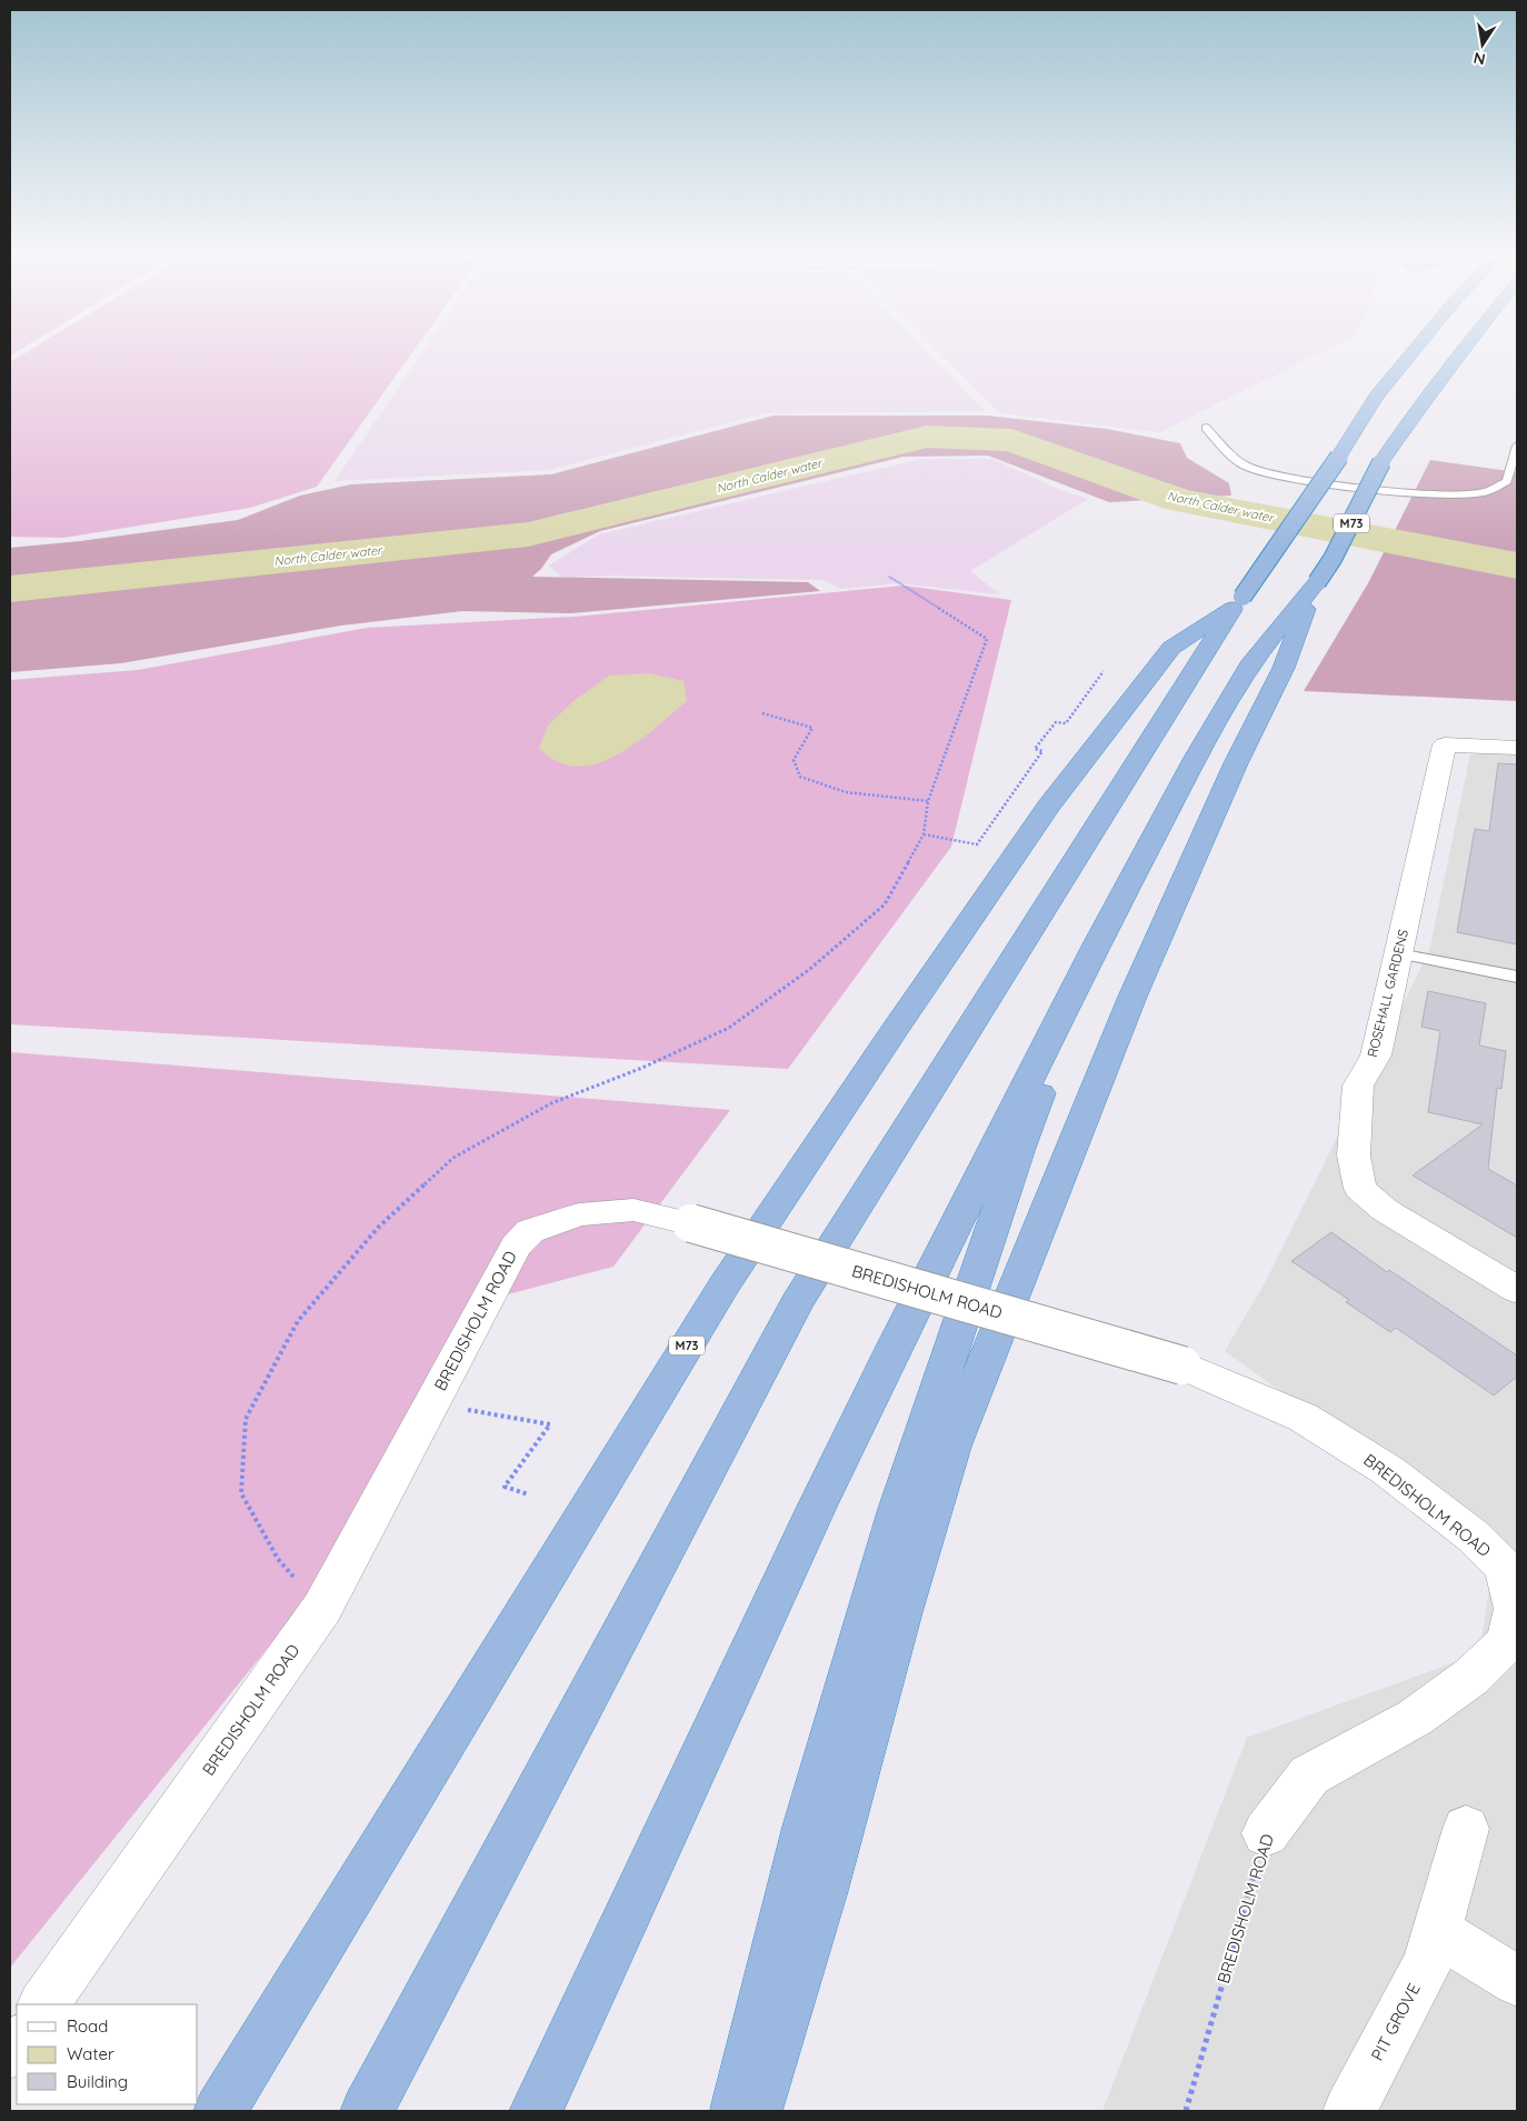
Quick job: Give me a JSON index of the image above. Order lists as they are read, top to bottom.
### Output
{
  "streets": {
    "highway": ["M73"],
    "street": ["ROSEHALL GARDENS", "BREDISHOLM ROAD", "PIT GROVE"]
  },
  "water": ["North Calder water"],
  "legend": ["Road", "Water", "Building"],
  "north": "bottom"
}
